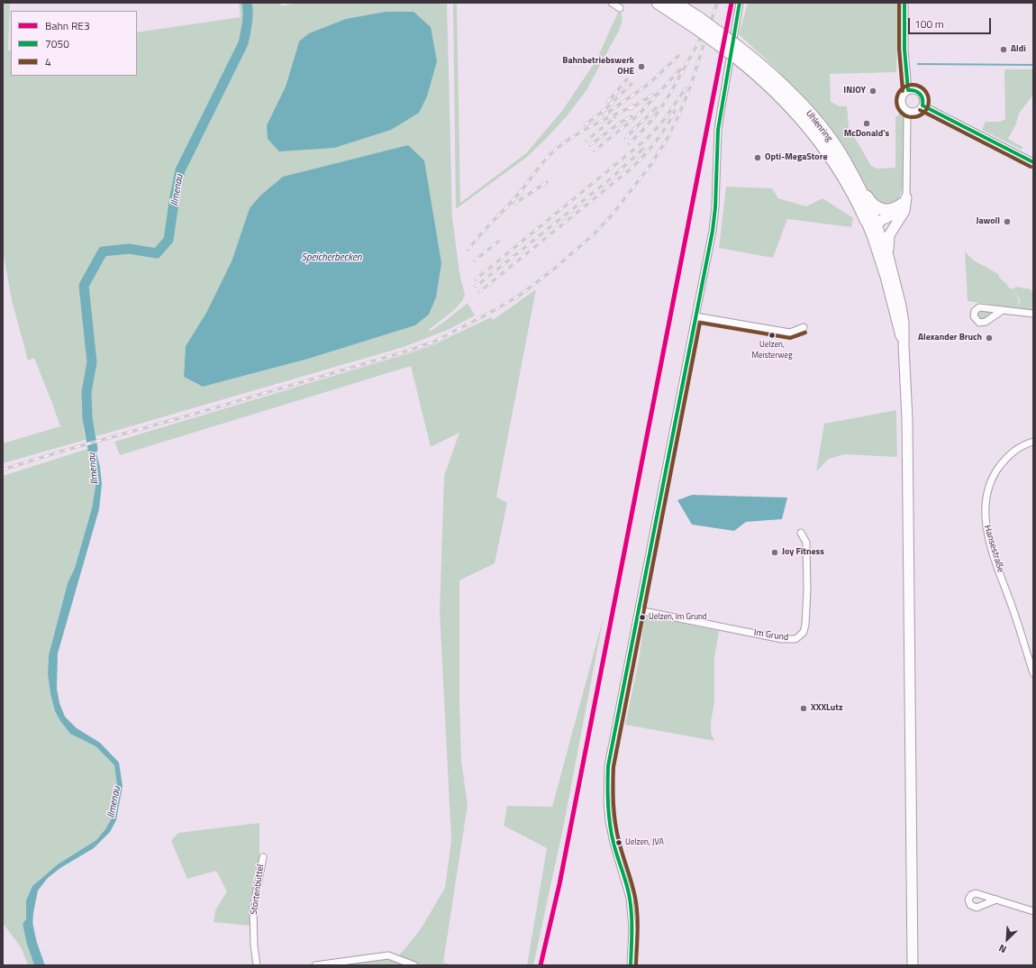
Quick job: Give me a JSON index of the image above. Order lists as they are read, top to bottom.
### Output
{
  "streets": {
    "highway": ["Uhlenring"],
    "street": ["Hansestraße", "Im Grund", "Störtenbüttel"]
  },
  "water": ["Ilmenau", "Speicherbecken"],
  "places": [
    "Aldi",
    "Bahnbetriebswerk OHE",
    "INJOY",
    "McDonald's",
    "Opti-MegaStore",
    "Jawoll",
    "Uelzen, Meisterweg",
    "Alexander Bruch",
    "Joy Fitness",
    "Uelzen, Im Grund",
    "XXXLutz",
    "Uelzen, JVA"
  ],
  "lines": ["rail line RE3", "transit line 7050", "transit line 4"],
  "legend": ["Bahn RE3", "7050", "4"],
  "scale_bar": "100 m",
  "north": "bottom left"
}
